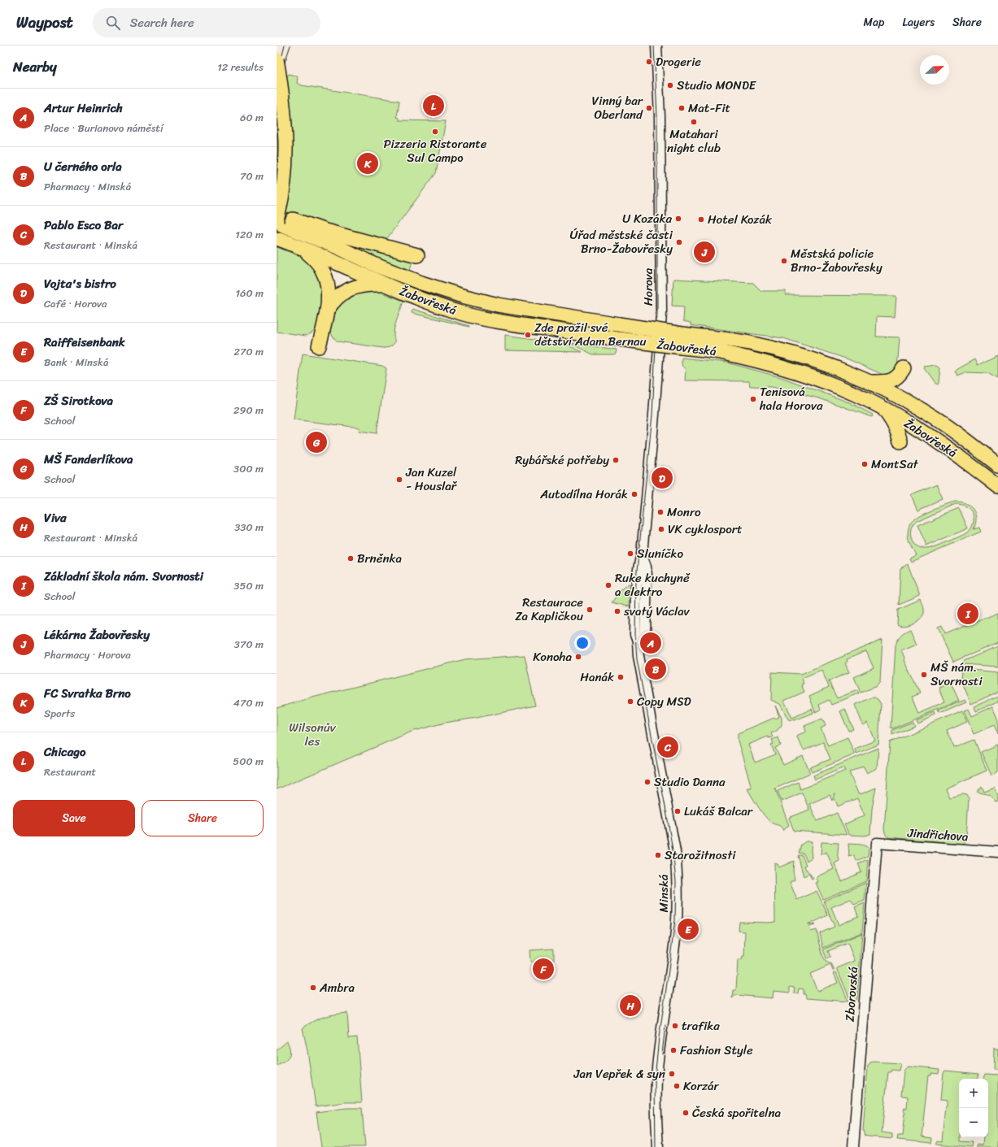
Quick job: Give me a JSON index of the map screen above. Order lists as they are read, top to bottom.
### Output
{
  "streets": {
    "highway": ["Žabovřeská"],
    "street": [
      "Horova",
      "Jindřichova",
      "Minská",
      "Zborovská"
    ]
  },
  "crossings": [
    ["Horova", "Minská"],
    ["Jindřichova", "Zborovská"]
  ],
  "parks": ["Wilsonův les"],
  "places": [
    "Drogerie",
    "Studio MONDE",
    "Vinný bar Oberland",
    "Mat-Fit",
    "Matahari night club",
    "Pizzeria Ristorante Sul Campo",
    "U Kozáka",
    "Hotel Kozák",
    "Úřad městské časti Brno-Žabovřesky",
    "Městská policie Brno-Žabovřesky",
    "Zde prožil své dětství Adam Bernau",
    "Tenisová hala Horova",
    "Rybářské potřeby",
    "MontSat",
    "Jan Kuzel - Houslař",
    "Autodílna Horák",
    "Monro",
    "VK cyklosport",
    "Sluníčko",
    "Brněnka",
    "Ruke kuchyně a elektro",
    "Restaurace Za Kapličkou",
    "svatý Václav",
    "Konoha",
    "MŠ nám. Svornosti",
    "Hanák",
    "Copy MSD",
    "Studio Danna",
    "Lukáš Balcar",
    "Starožitnosti",
    "Ambra",
    "trafika",
    "Fashion Style",
    "Jan Vepřek & syn",
    "Korzár",
    "Česká spořitelna"
  ],
  "north": "top right",
  "page": {
    "header": "Waypost",
    "search": "Search here",
    "nav": ["Map", "Layers", "Share"],
    "heading": ["Nearby", "12 results"],
    "list": [
      {
        "mark": "A",
        "name": "Artur Heinrich",
        "note": "Place · Burianovo náměstí",
        "value": "60 m"
      },
      {
        "mark": "B",
        "name": "U černého orla",
        "note": "Pharmacy · Minská",
        "value": "70 m"
      },
      {
        "mark": "C",
        "name": "Pablo Esco Bar",
        "note": "Restaurant · Minská",
        "value": "120 m"
      },
      {
        "mark": "D",
        "name": "Vojta's bistro",
        "note": "Café · Horova",
        "value": "160 m"
      },
      {
        "mark": "E",
        "name": "Raiffeisenbank",
        "note": "Bank · Minská",
        "value": "270 m"
      },
      {
        "mark": "F",
        "name": "ZŠ Sirotkova",
        "note": "School",
        "value": "290 m"
      },
      {
        "mark": "G",
        "name": "MŠ Fanderlíkova",
        "note": "School",
        "value": "300 m"
      },
      {
        "mark": "H",
        "name": "Viva",
        "note": "Restaurant · Minská",
        "value": "330 m"
      },
      {
        "mark": "I",
        "name": "Základní škola nám. Svornosti",
        "note": "School",
        "value": "350 m"
      },
      {
        "mark": "J",
        "name": "Lékárna Žabovřesky",
        "note": "Pharmacy · Horova",
        "value": "370 m"
      },
      {
        "mark": "K",
        "name": "FC Svratka Brno",
        "note": "Sports",
        "value": "470 m"
      },
      {
        "mark": "L",
        "name": "Chicago",
        "note": "Restaurant",
        "value": "500 m"
      }
    ],
    "pins": [
      "L",
      "K",
      "J",
      "G",
      "D",
      "I",
      "A",
      "B",
      "C",
      "E",
      "F",
      "H"
    ],
    "buttons": ["Save", "Share"],
    "map_buttons": ["+", "−"]
  }
}
